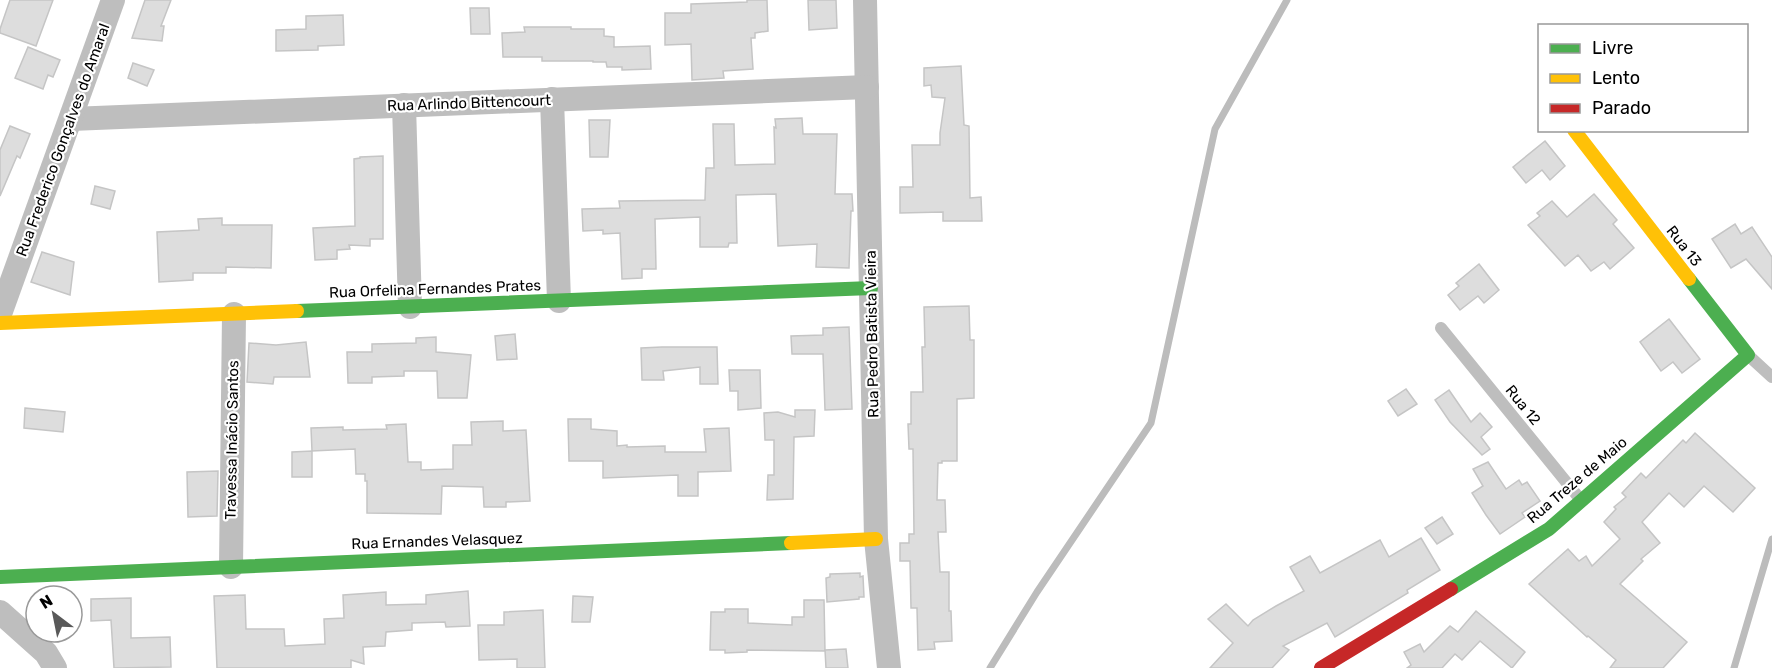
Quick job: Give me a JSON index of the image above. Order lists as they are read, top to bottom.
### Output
{
  "streets": {
    "street": [
      "Rua Arlindo Bittencourt",
      "Rua Frederico Gonçalves do Amaral",
      "Rua 13",
      "Rua Orfelina Fernandes Prates",
      "Rua Pedro Batista Vieira",
      "Travessa Inácio Santos",
      "Rua Treze de Maio",
      "Rua Ernandes Velasquez"
    ],
    "lane": ["Rua 12"]
  },
  "crossings": [
    ["Rua Arlindo Bittencourt", "Rua Frederico Gonçalves do Amaral"],
    ["Rua Arlindo Bittencourt", "Rua Pedro Batista Vieira"],
    ["Rua 13", "Rua Treze de Maio"],
    ["Rua Orfelina Fernandes Prates", "Rua Pedro Batista Vieira"],
    ["Rua Orfelina Fernandes Prates", "Travessa Inácio Santos"],
    ["Rua Pedro Batista Vieira", "Rua Ernandes Velasquez"],
    ["Rua 12", "Rua Treze de Maio"],
    ["Travessa Inácio Santos", "Rua Ernandes Velasquez"]
  ],
  "legend": ["Livre", "Lento", "Parado"],
  "north": "top left"
}
